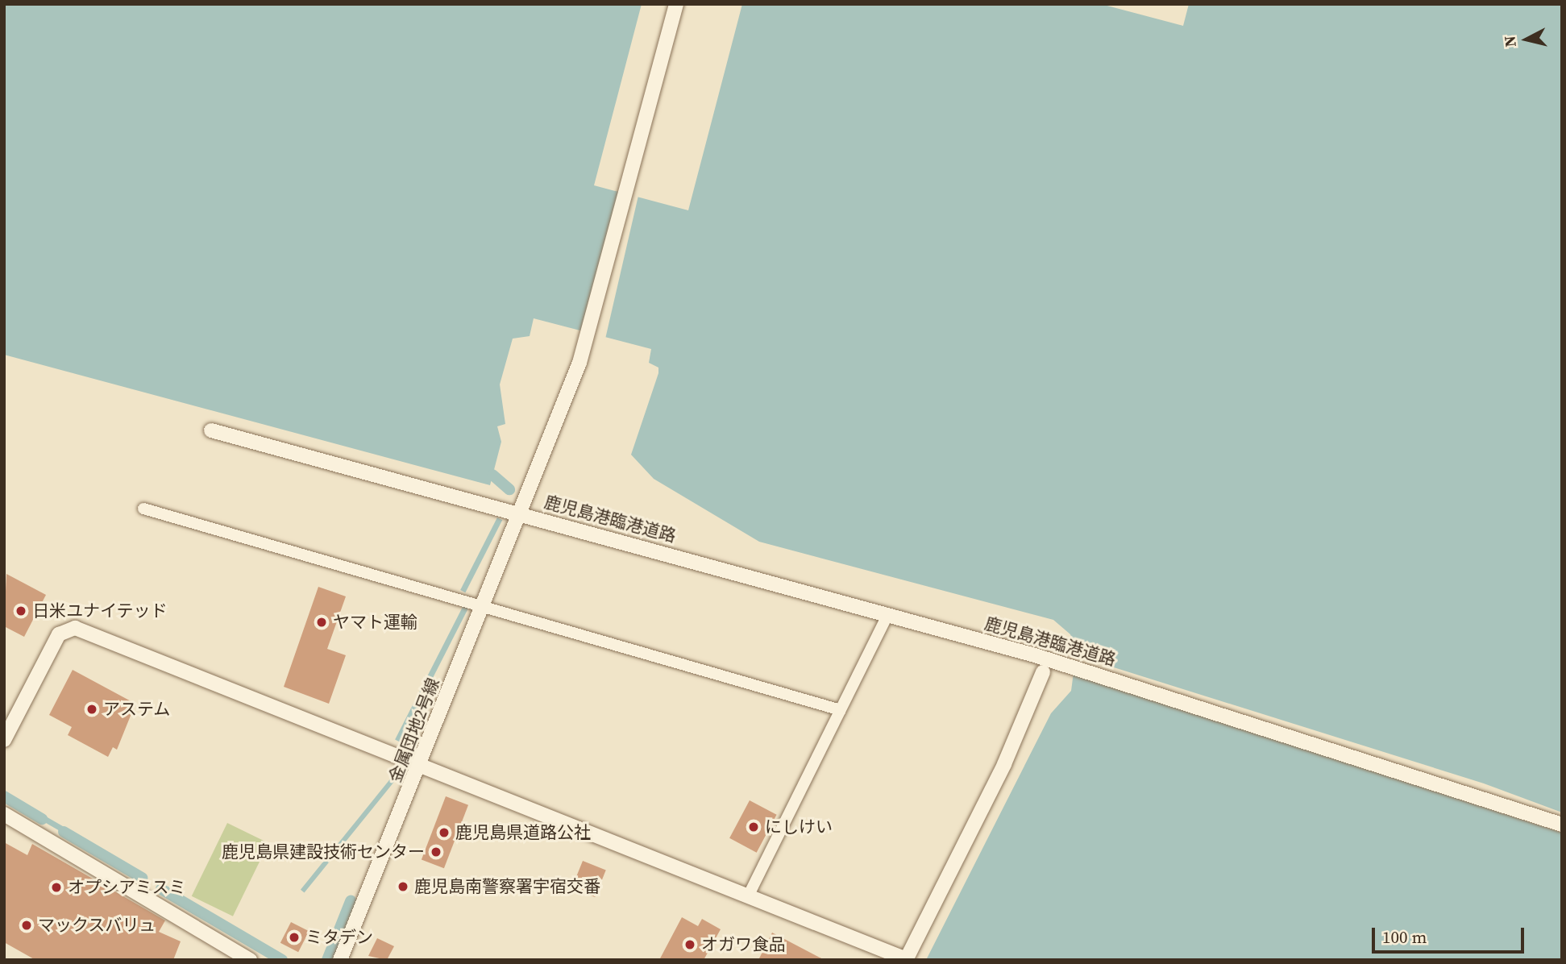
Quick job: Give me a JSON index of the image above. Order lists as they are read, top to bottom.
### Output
{
  "streets": {
    "street": ["鹿児島港臨港道路", "金属団地2号線"]
  },
  "crossings": [
    ["鹿児島港臨港道路", "金属団地2号線"]
  ],
  "places": [
    "日米ユナイテッド",
    "ヤマト運輸",
    "アステム",
    "にしけい",
    "鹿児島県道路公社",
    "鹿児島県建設技術センター",
    "鹿児島南警察署宇宿交番",
    "オプシアミスミ",
    "マックスバリュ",
    "ミタデン",
    "オガワ食品"
  ],
  "scale_bar": "100 m",
  "north": "left"
}
